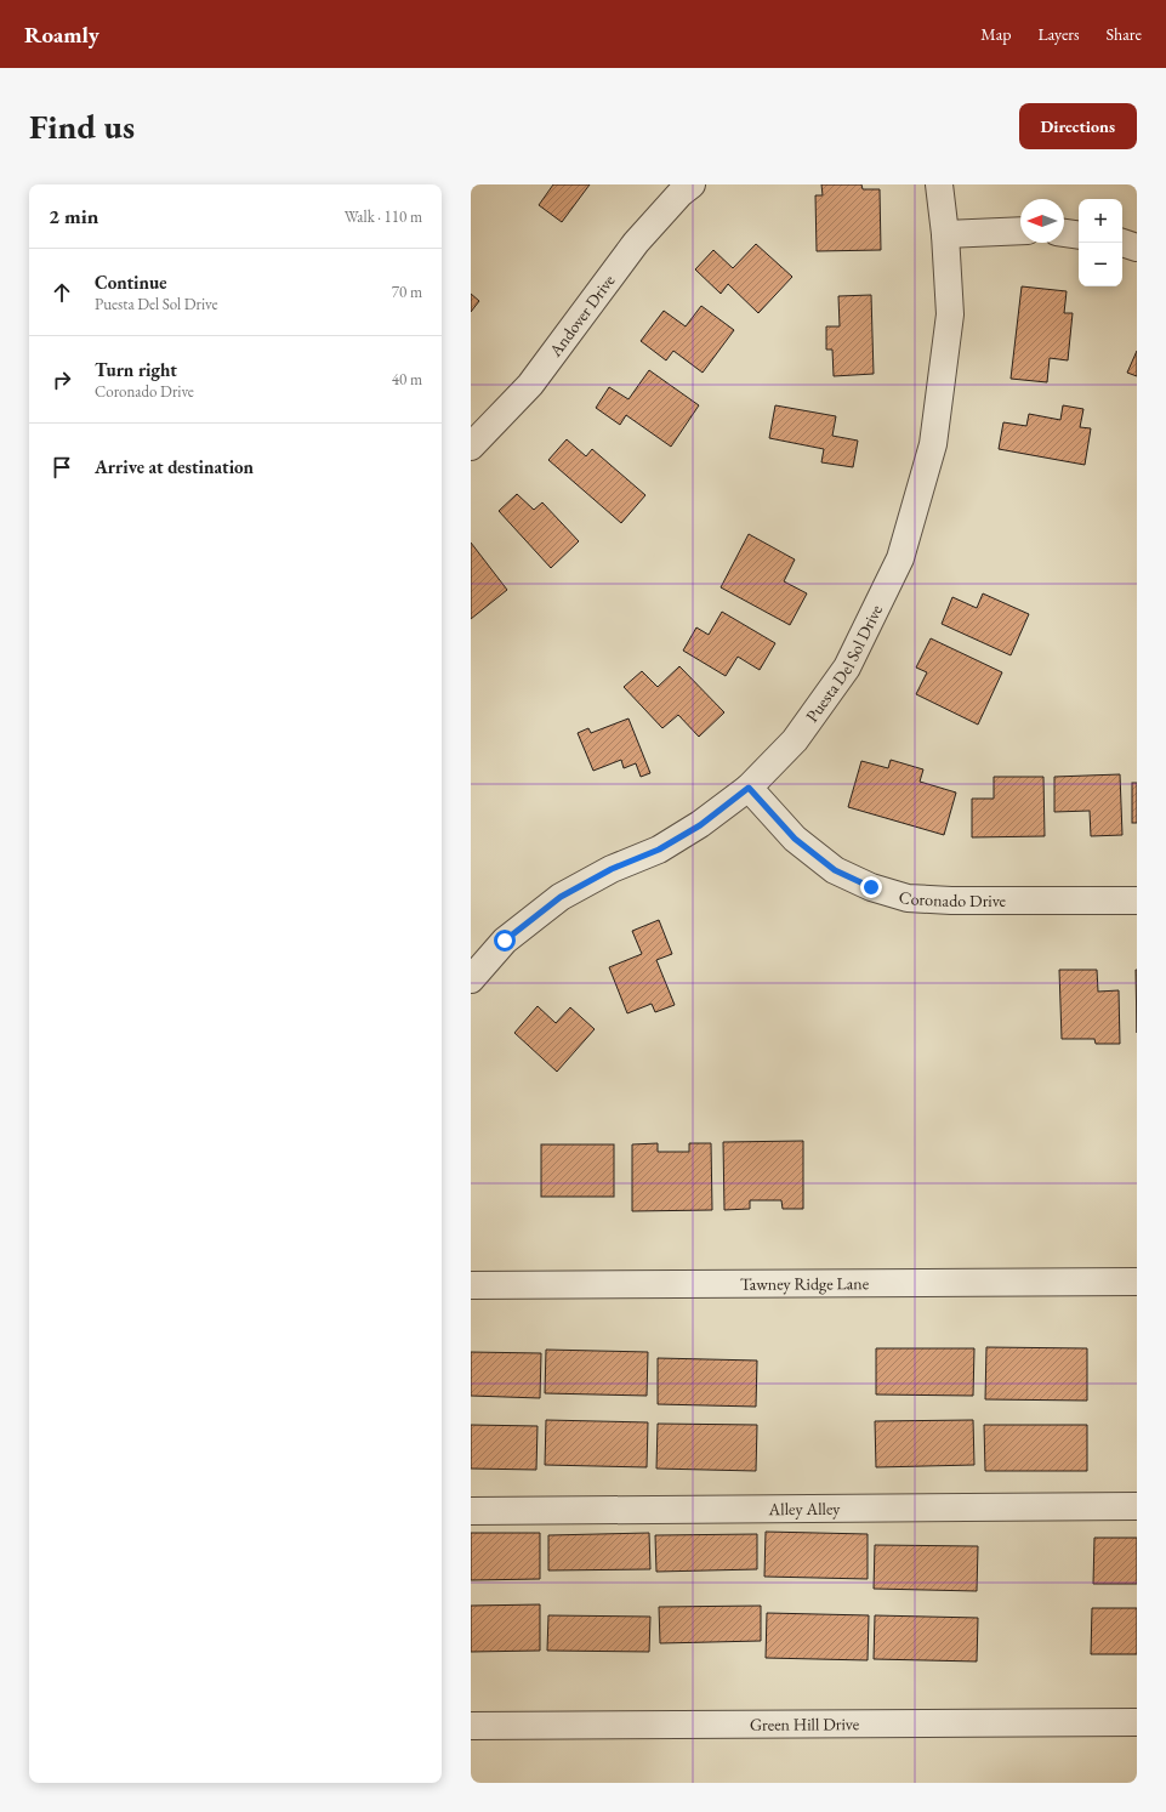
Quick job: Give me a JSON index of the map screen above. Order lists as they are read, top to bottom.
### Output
{
  "streets": {
    "street": [
      "Andover Drive",
      "Puesta Del Sol Drive",
      "Coronado Drive",
      "Tawney Ridge Lane",
      "Alley Alley",
      "Green Hill Drive"
    ]
  },
  "crossings": [
    ["Puesta Del Sol Drive", "Coronado Drive"]
  ],
  "north": "left",
  "page": {
    "header": "Roamly",
    "nav": ["Map", "Layers", "Share"],
    "buttons": "Directions",
    "title": "Find us",
    "heading": ["2 min", "Walk · 110 m"],
    "map_buttons": ["+", "−"],
    "list": [
      ["Continue", "Puesta Del Sol Drive", "70 m"],
      ["Turn right", "Coronado Drive", "40 m"],
      "Arrive at destination"
    ]
  }
}
